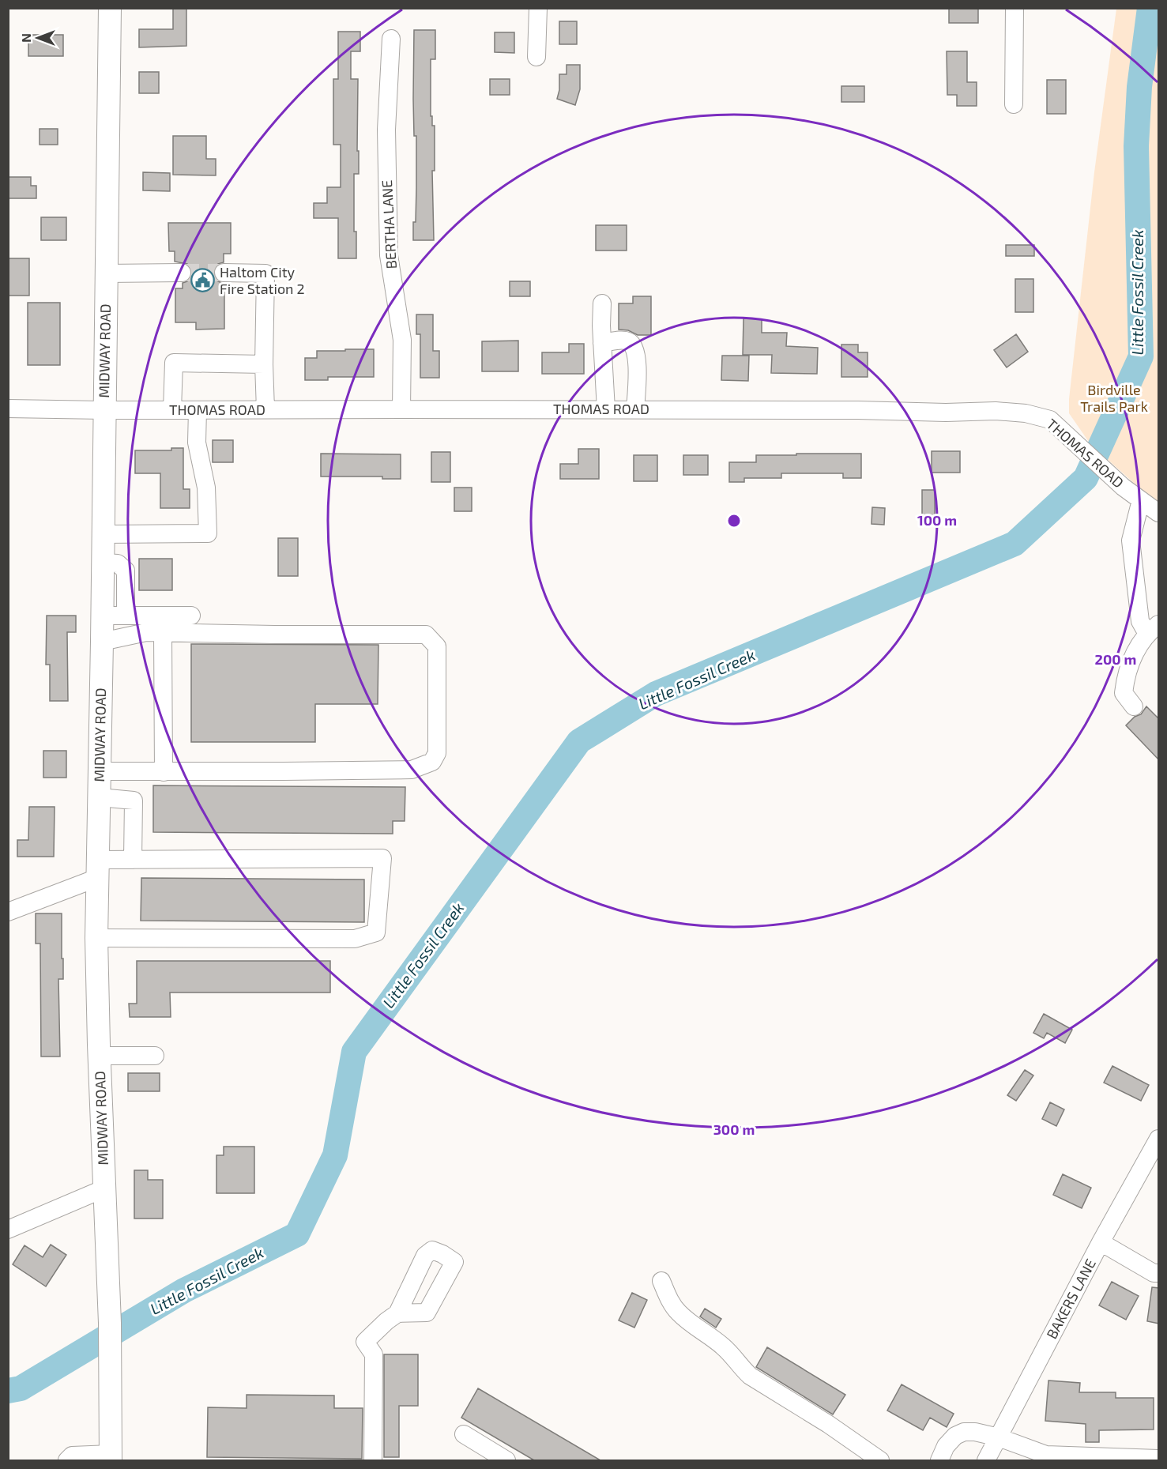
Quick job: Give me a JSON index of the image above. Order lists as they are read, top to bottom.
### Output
{
  "streets": {
    "main road": ["MIDWAY ROAD"],
    "street": ["BERTHA LANE", "THOMAS ROAD", "BAKERS LANE"]
  },
  "crossings": [
    ["BERTHA LANE", "THOMAS ROAD"],
    ["MIDWAY ROAD", "THOMAS ROAD"]
  ],
  "water": ["Little Fossil Creek"],
  "parks": ["Birdville Trails Park"],
  "places": {
    "public building": ["Haltom City Fire Station 2"]
  },
  "north": "left",
  "rings": ["100 m", "200 m", "300 m"]
}
